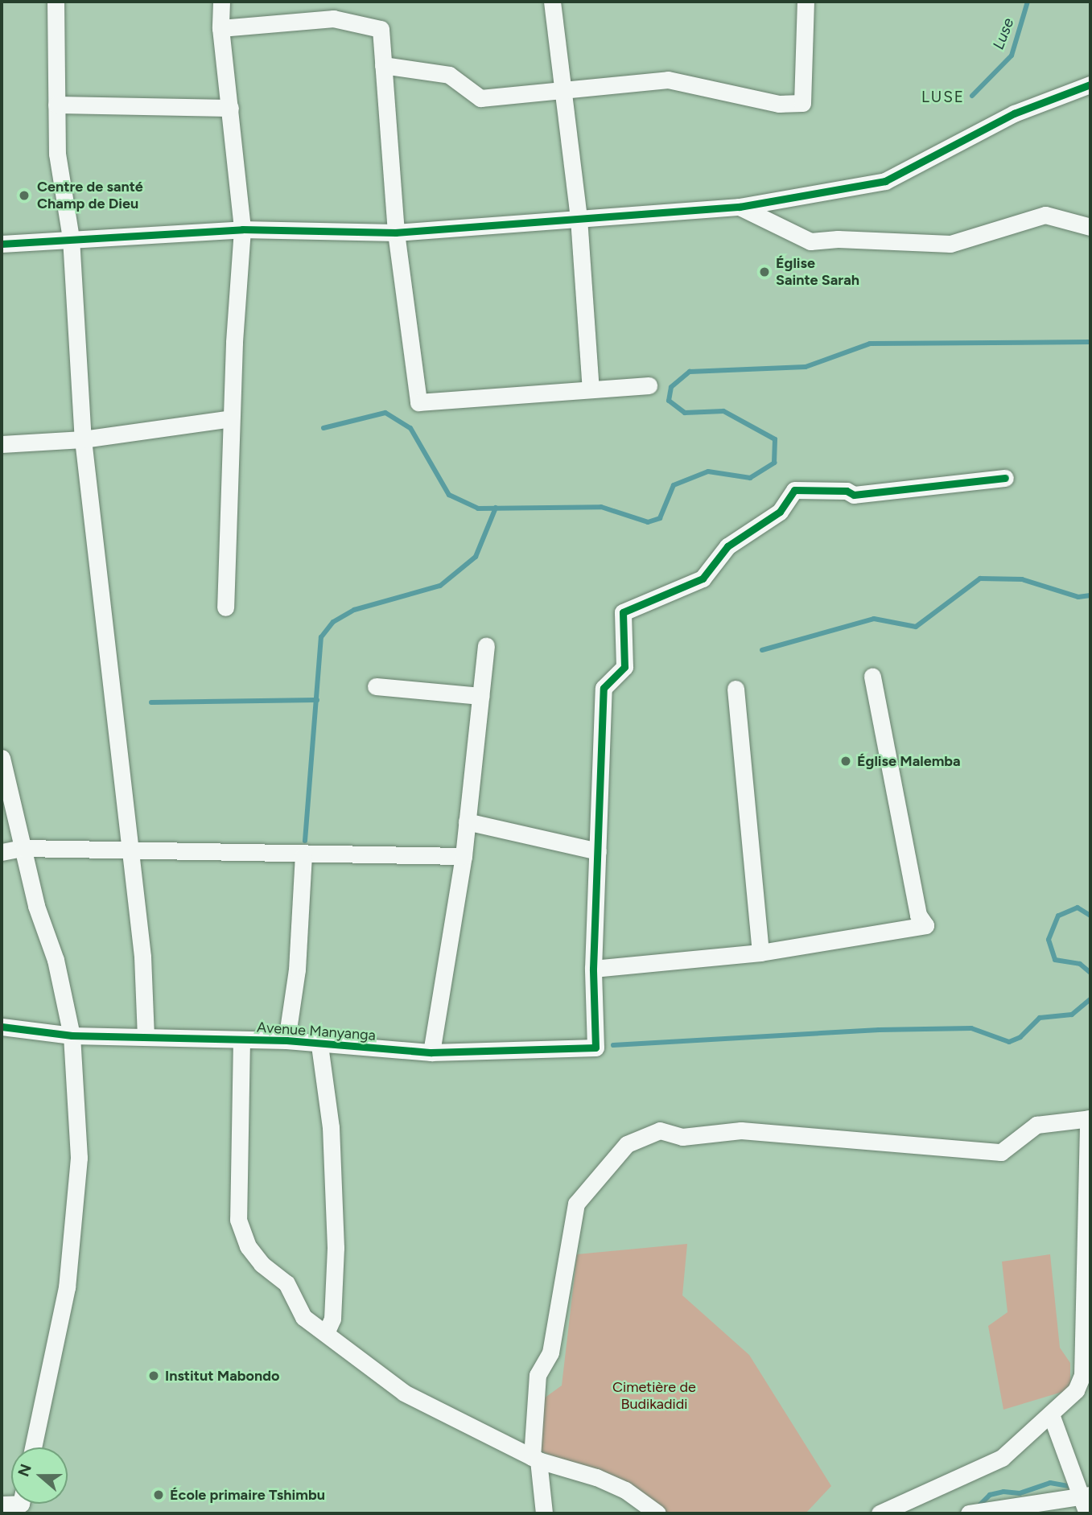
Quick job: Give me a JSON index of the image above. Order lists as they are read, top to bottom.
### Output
{
  "streets": {
    "street": ["Avenue Manyanga"]
  },
  "districts": ["LUSE"],
  "water": ["Luse"],
  "parks": ["Cimetière de Budikadidi"],
  "places": [
    "Centre de santé Champ de Dieu",
    "Église Sainte Sarah",
    "Église Malemba",
    "Institut Mabondo",
    "École primaire Tshimbu"
  ],
  "north": "left"
}
